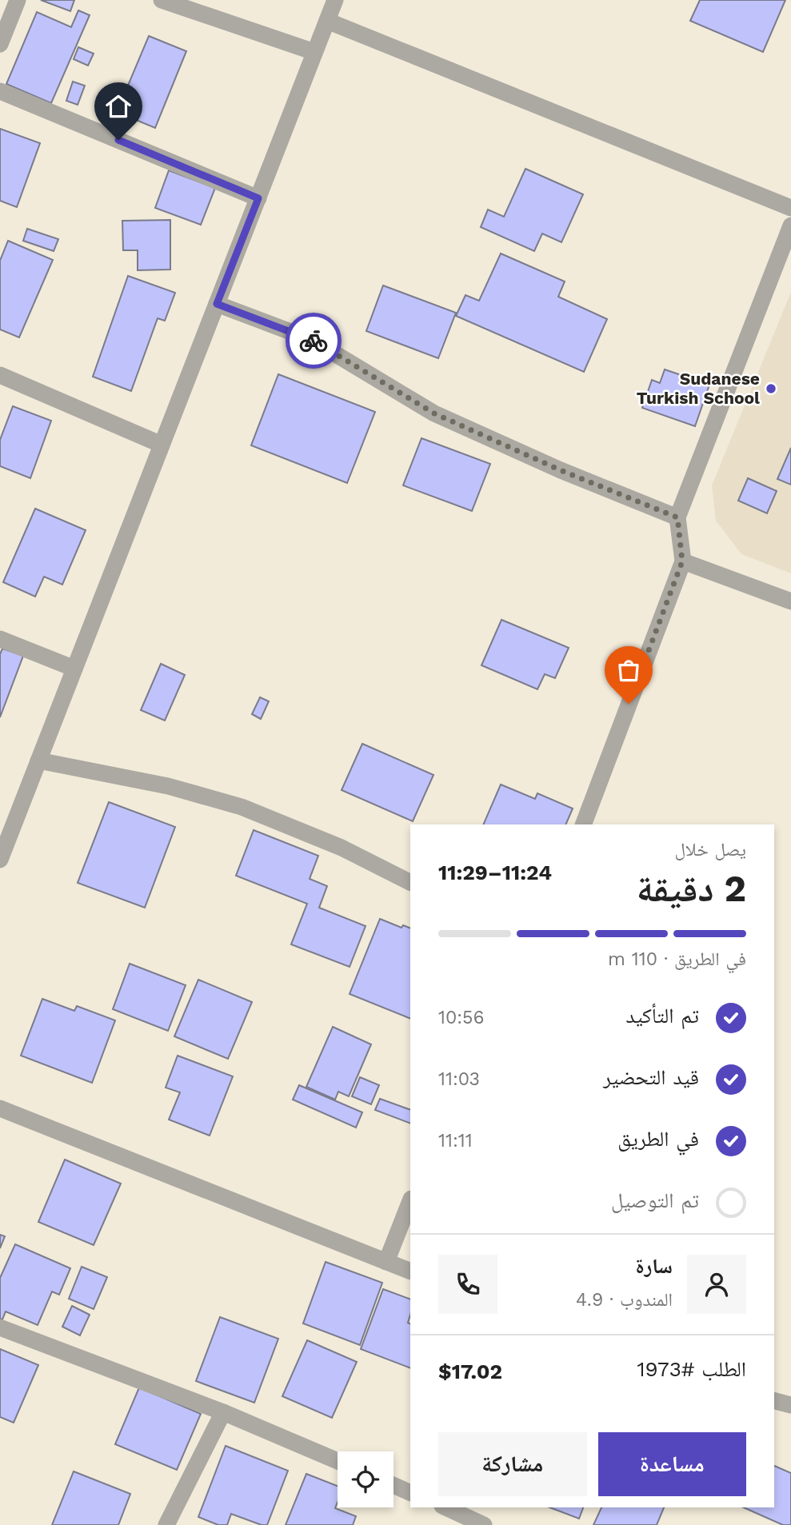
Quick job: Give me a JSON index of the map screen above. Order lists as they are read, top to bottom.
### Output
{
  "places": ["Sudanese Turkish School"],
  "page": {
    "heading": ["2 دقيقة", "يصل خلال", "11:24–11:29"],
    "panel": [
      "سارة",
      "المندوب · 4.9",
      "الطلب #1973",
      "$17.02"
    ],
    "bar": "في الطريق · 110 m",
    "list": [
      ["تم التأكيد", "10:56"],
      ["قيد التحضير", "11:03"],
      ["في الطريق", "11:11"],
      "تم التوصيل"
    ],
    "buttons": ["مساعدة", "مشاركة"]
  }
}
